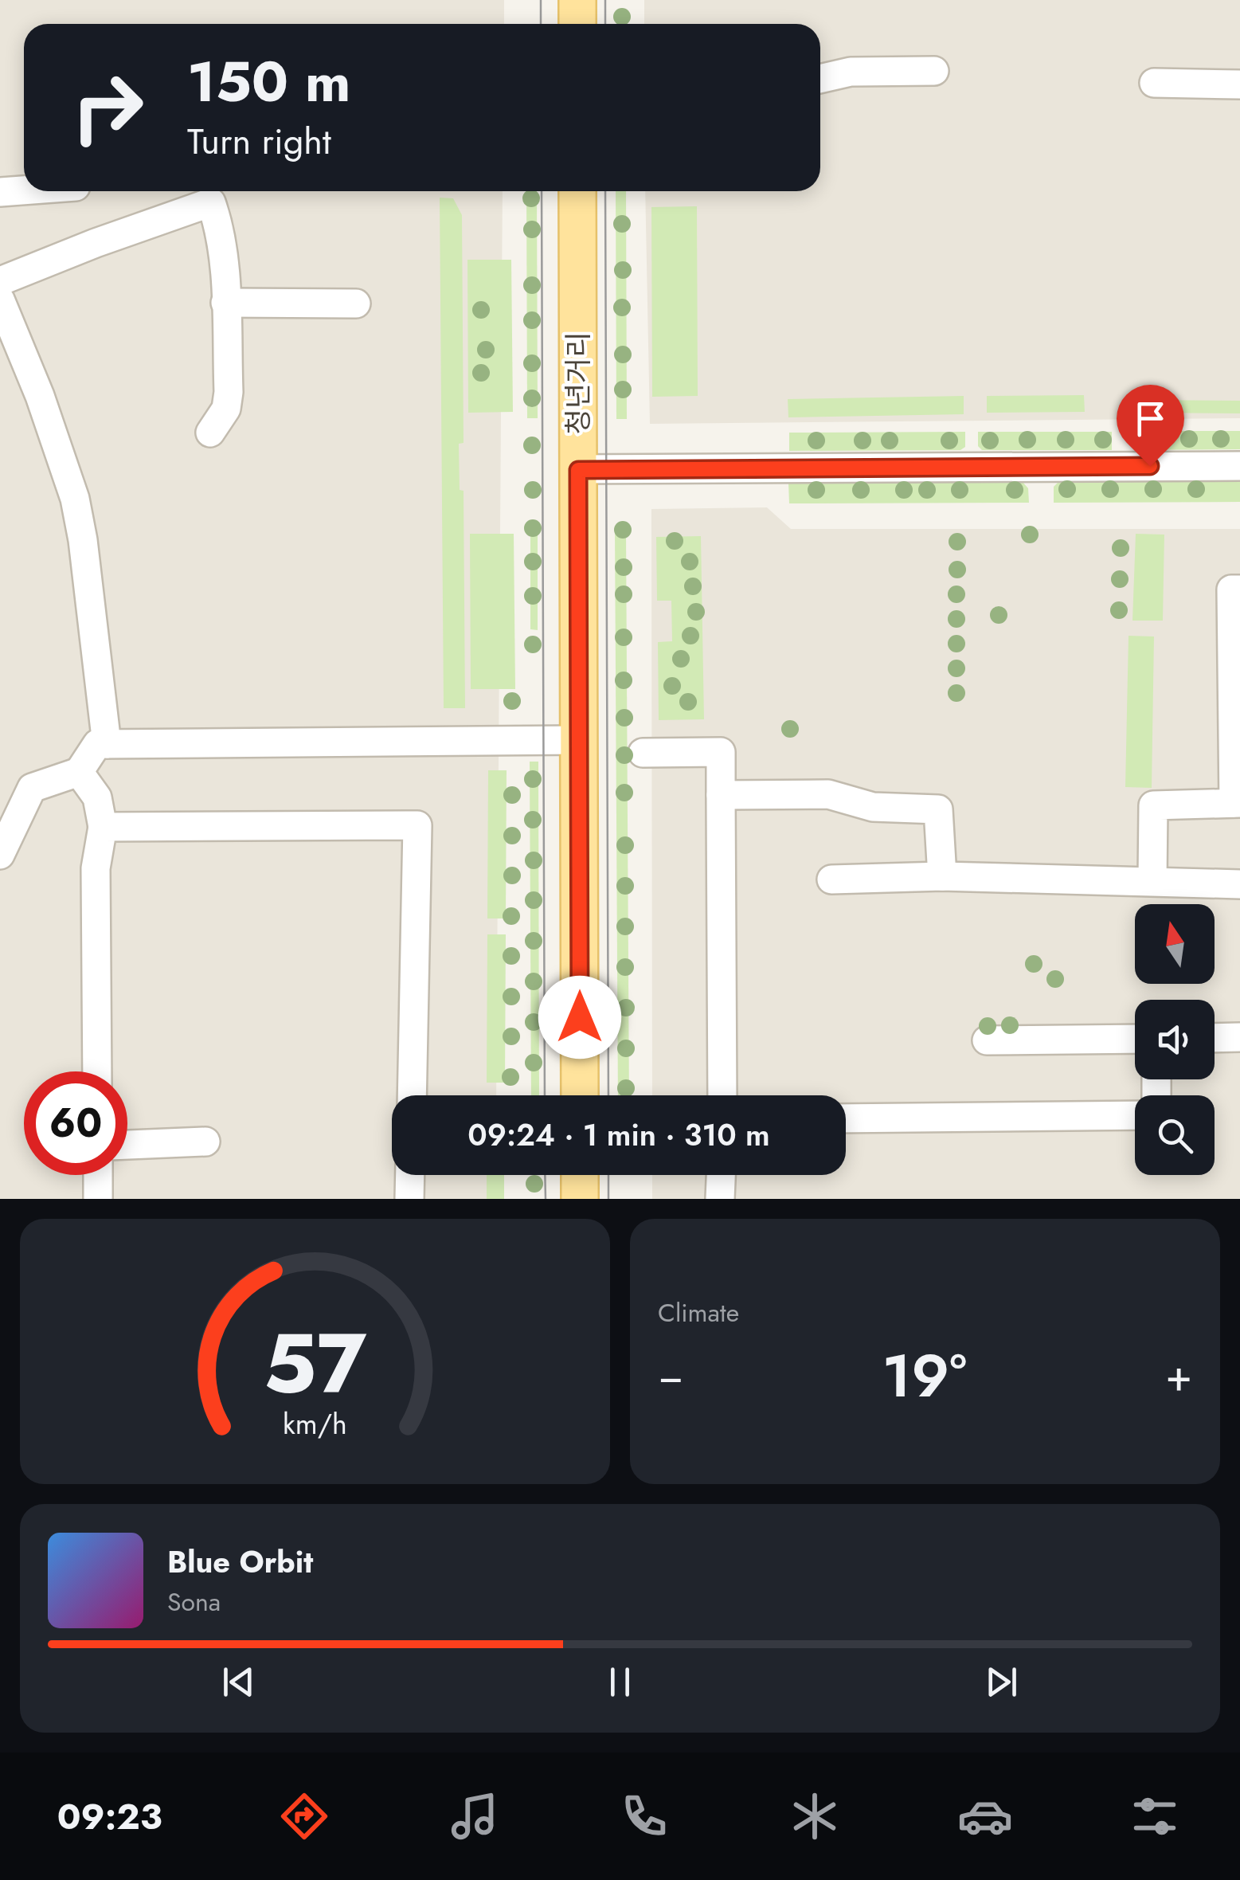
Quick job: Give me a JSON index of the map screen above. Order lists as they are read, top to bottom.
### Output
{
  "streets": {
    "main road": ["청년거리"]
  },
  "north": "top",
  "page": {
    "turn": ["150 m", "Turn right"],
    "limit": "60",
    "trip": "09:24 · 1 min · 310 m",
    "tile": "Climate",
    "heat": ["−", "19°", "+"],
    "song": ["Blue Orbit", "Sona"],
    "tabs": "09:23",
    "gauge": ["57", "km/h"]
  }
}
